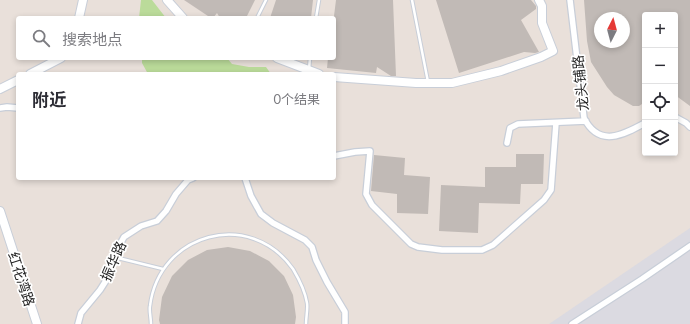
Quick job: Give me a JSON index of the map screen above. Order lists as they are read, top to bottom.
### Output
{
  "streets": {
    "street": ["龙头铺路", "振华路", "红花湾路"]
  },
  "north": "top",
  "page": {
    "map_buttons": ["+", "−"],
    "search": "搜索地点",
    "heading": ["附近", "0个结果"]
  }
}
